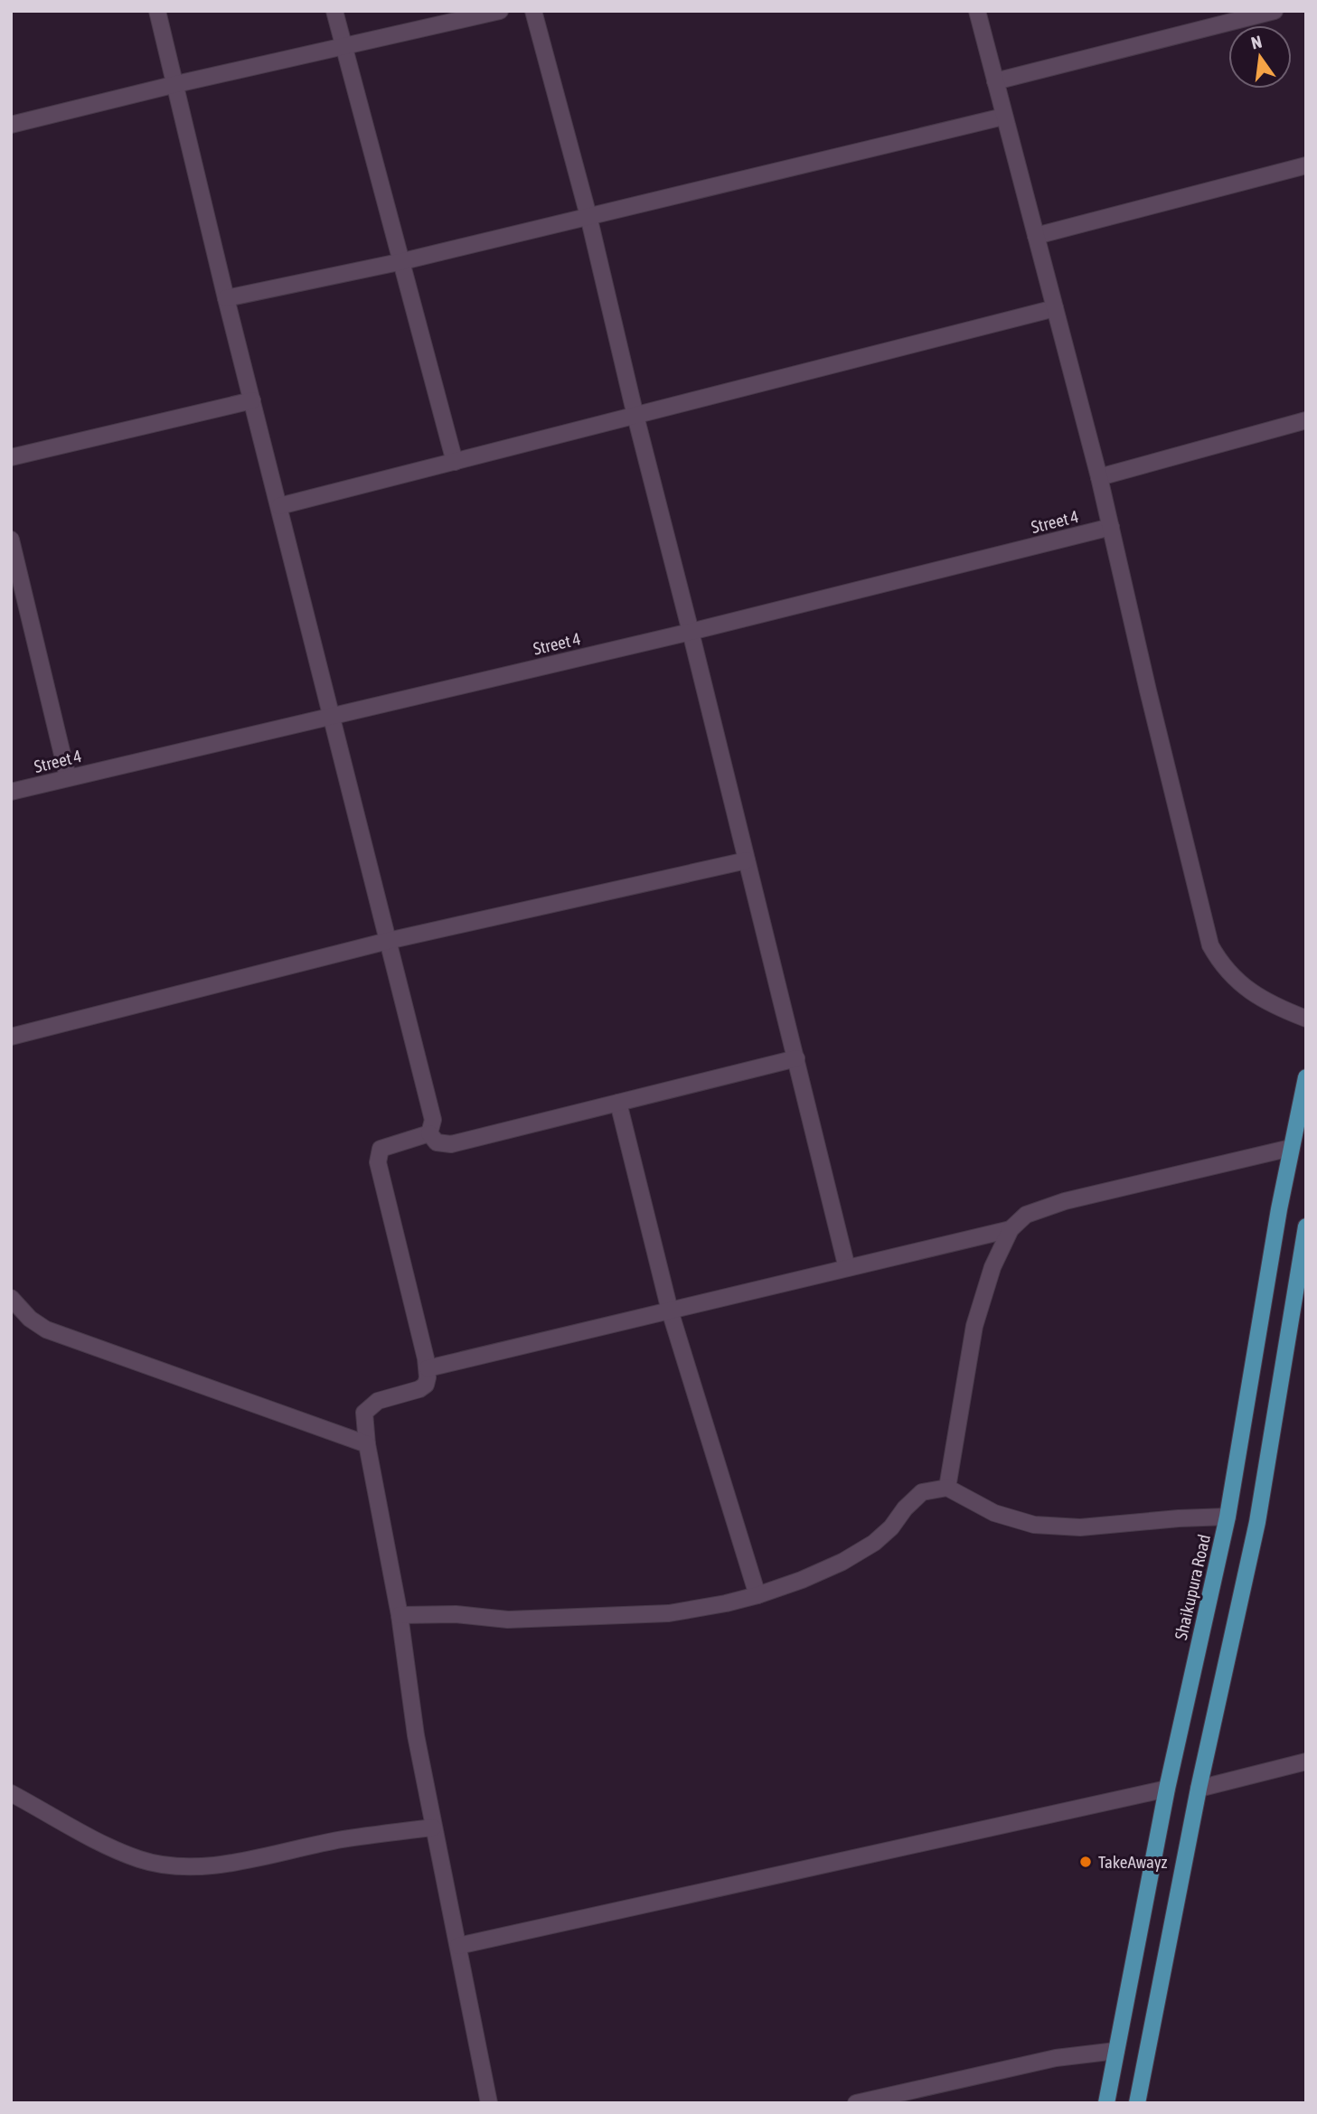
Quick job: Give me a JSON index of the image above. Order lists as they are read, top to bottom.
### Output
{
  "streets": {
    "main road": ["Shaikupura Road"],
    "street": ["Street 4"]
  },
  "places": ["TakeAwayz"],
  "north": "top"
}
